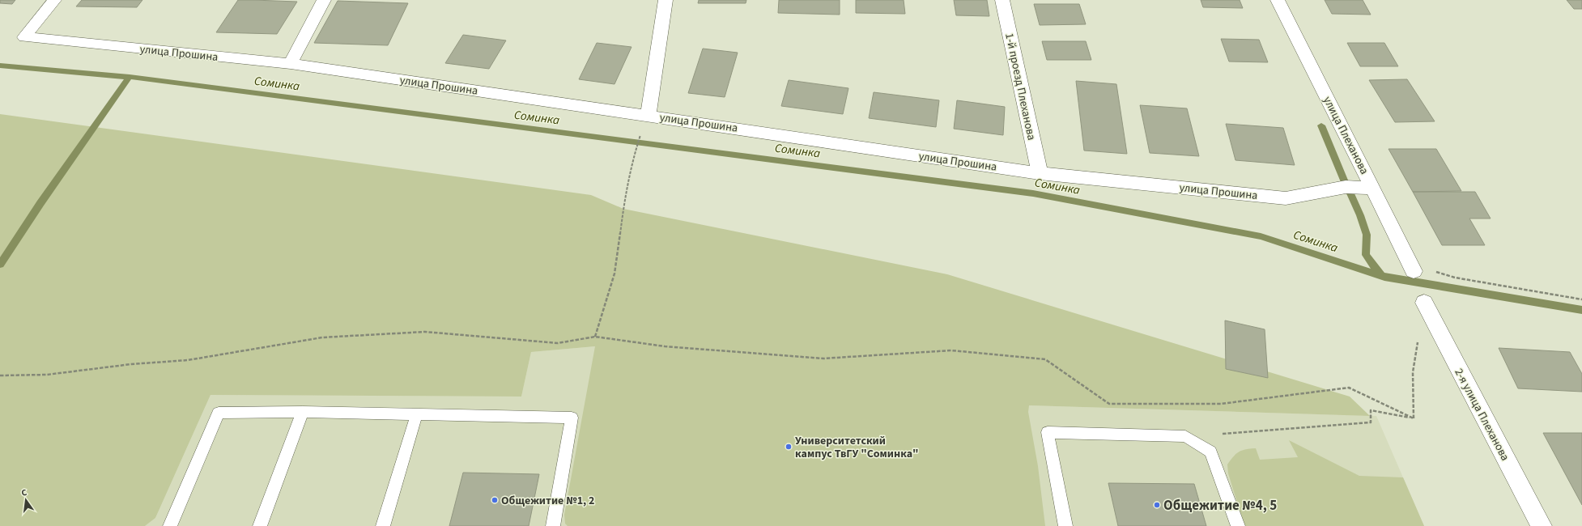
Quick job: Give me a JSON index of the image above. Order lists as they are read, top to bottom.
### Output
{
  "streets": {
    "street": [
      "улица Прошина",
      "1-й проезд Плеханова",
      "улица Плеханова",
      "2-я улица Плеханова"
    ]
  },
  "crossings": [
    ["улица Прошина", "1-й проезд Плеханова"],
    ["улица Прошина", "улица Плеханова"]
  ],
  "water": ["Соминка"],
  "places": ["Университетский кампус ТвГУ \"Соминка\"", "Общежитие №1, 2", "Общежитие №4, 5"],
  "north": "top"
}
